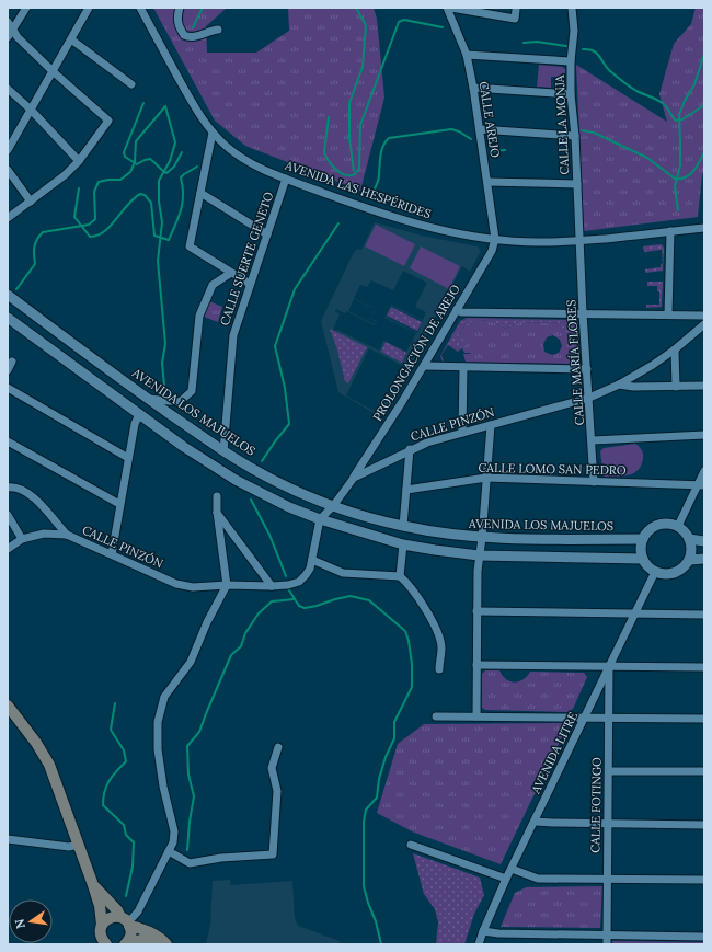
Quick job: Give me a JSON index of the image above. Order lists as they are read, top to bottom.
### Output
{
  "streets": {
    "street": [
      "CALLE AREJO",
      "CALLE LA MONJA",
      "AVENIDA LAS HESPÉRIDES",
      "CALLE SUERTE GENETO",
      "PROLONGACIÓN DE AREJO",
      "CALLE MARÍA FLORES",
      "AVENIDA LOS MAJUELOS",
      "CALLE PINZÓN",
      "CALLE LOMO SAN PEDRO",
      "AVENIDA LITRE",
      "CALLE FOTINGO"
    ]
  },
  "crossings": [
    ["CALLE AREJO", "AVENIDA LAS HESPÉRIDES"],
    ["CALLE AREJO", "PROLONGACIÓN DE AREJO"],
    ["CALLE LA MONJA", "AVENIDA LAS HESPÉRIDES"],
    ["CALLE LA MONJA", "CALLE MARÍA FLORES"],
    ["AVENIDA LAS HESPÉRIDES", "CALLE SUERTE GENETO"],
    ["AVENIDA LAS HESPÉRIDES", "PROLONGACIÓN DE AREJO"],
    ["AVENIDA LAS HESPÉRIDES", "CALLE MARÍA FLORES"],
    ["CALLE SUERTE GENETO", "AVENIDA LOS MAJUELOS"],
    ["PROLONGACIÓN DE AREJO", "CALLE PINZÓN"],
    ["CALLE MARÍA FLORES", "CALLE PINZÓN"],
    ["CALLE MARÍA FLORES", "CALLE LOMO SAN PEDRO"],
    ["AVENIDA LOS MAJUELOS", "CALLE PINZÓN"],
    ["AVENIDA LOS MAJUELOS", "AVENIDA LITRE"],
    ["AVENIDA LITRE", "CALLE FOTINGO"]
  ],
  "north": "left"
}
